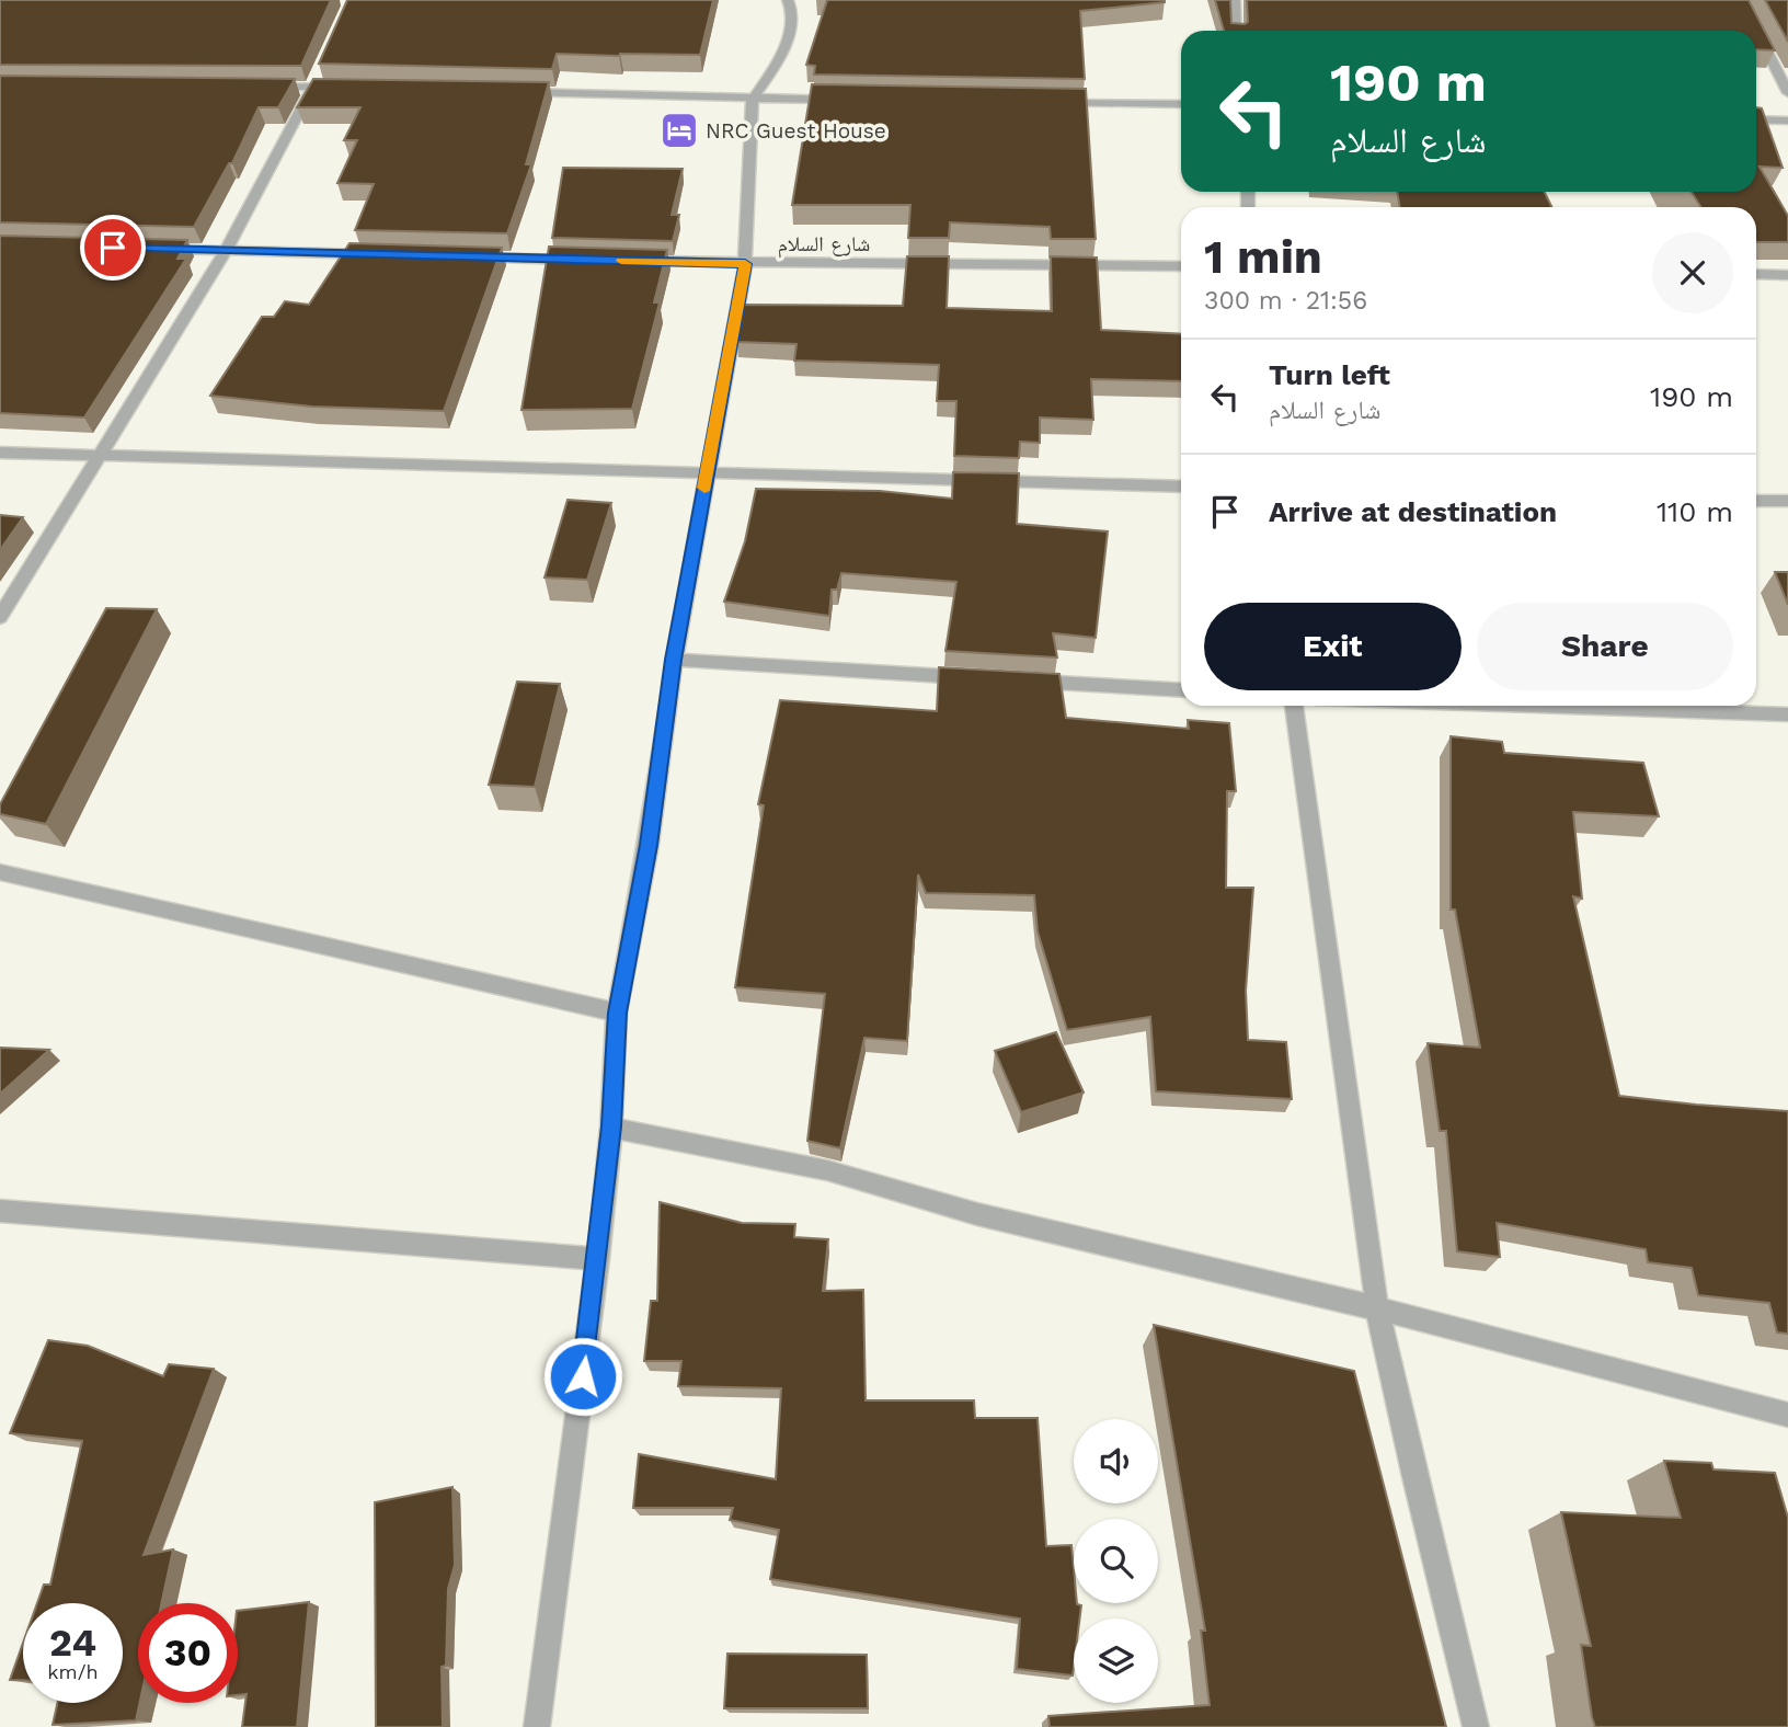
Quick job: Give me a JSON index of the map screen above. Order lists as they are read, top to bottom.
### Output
{
  "streets": {
    "street": ["شارع السلام"]
  },
  "places": {
    "hotel": ["NRC Guest House"]
  },
  "page": {
    "turn": ["190 m", "شارع السلام"],
    "heading": ["1 min", "300 m · 21:56"],
    "list": [
      {
        "name": "Turn left",
        "note": "شارع السلام",
        "value": "190 m"
      },
      {
        "name": "Arrive at destination",
        "value": "110 m"
      }
    ],
    "buttons": ["Exit", "Share"],
    "speed": "24 km/h",
    "limit": "30"
  }
}
